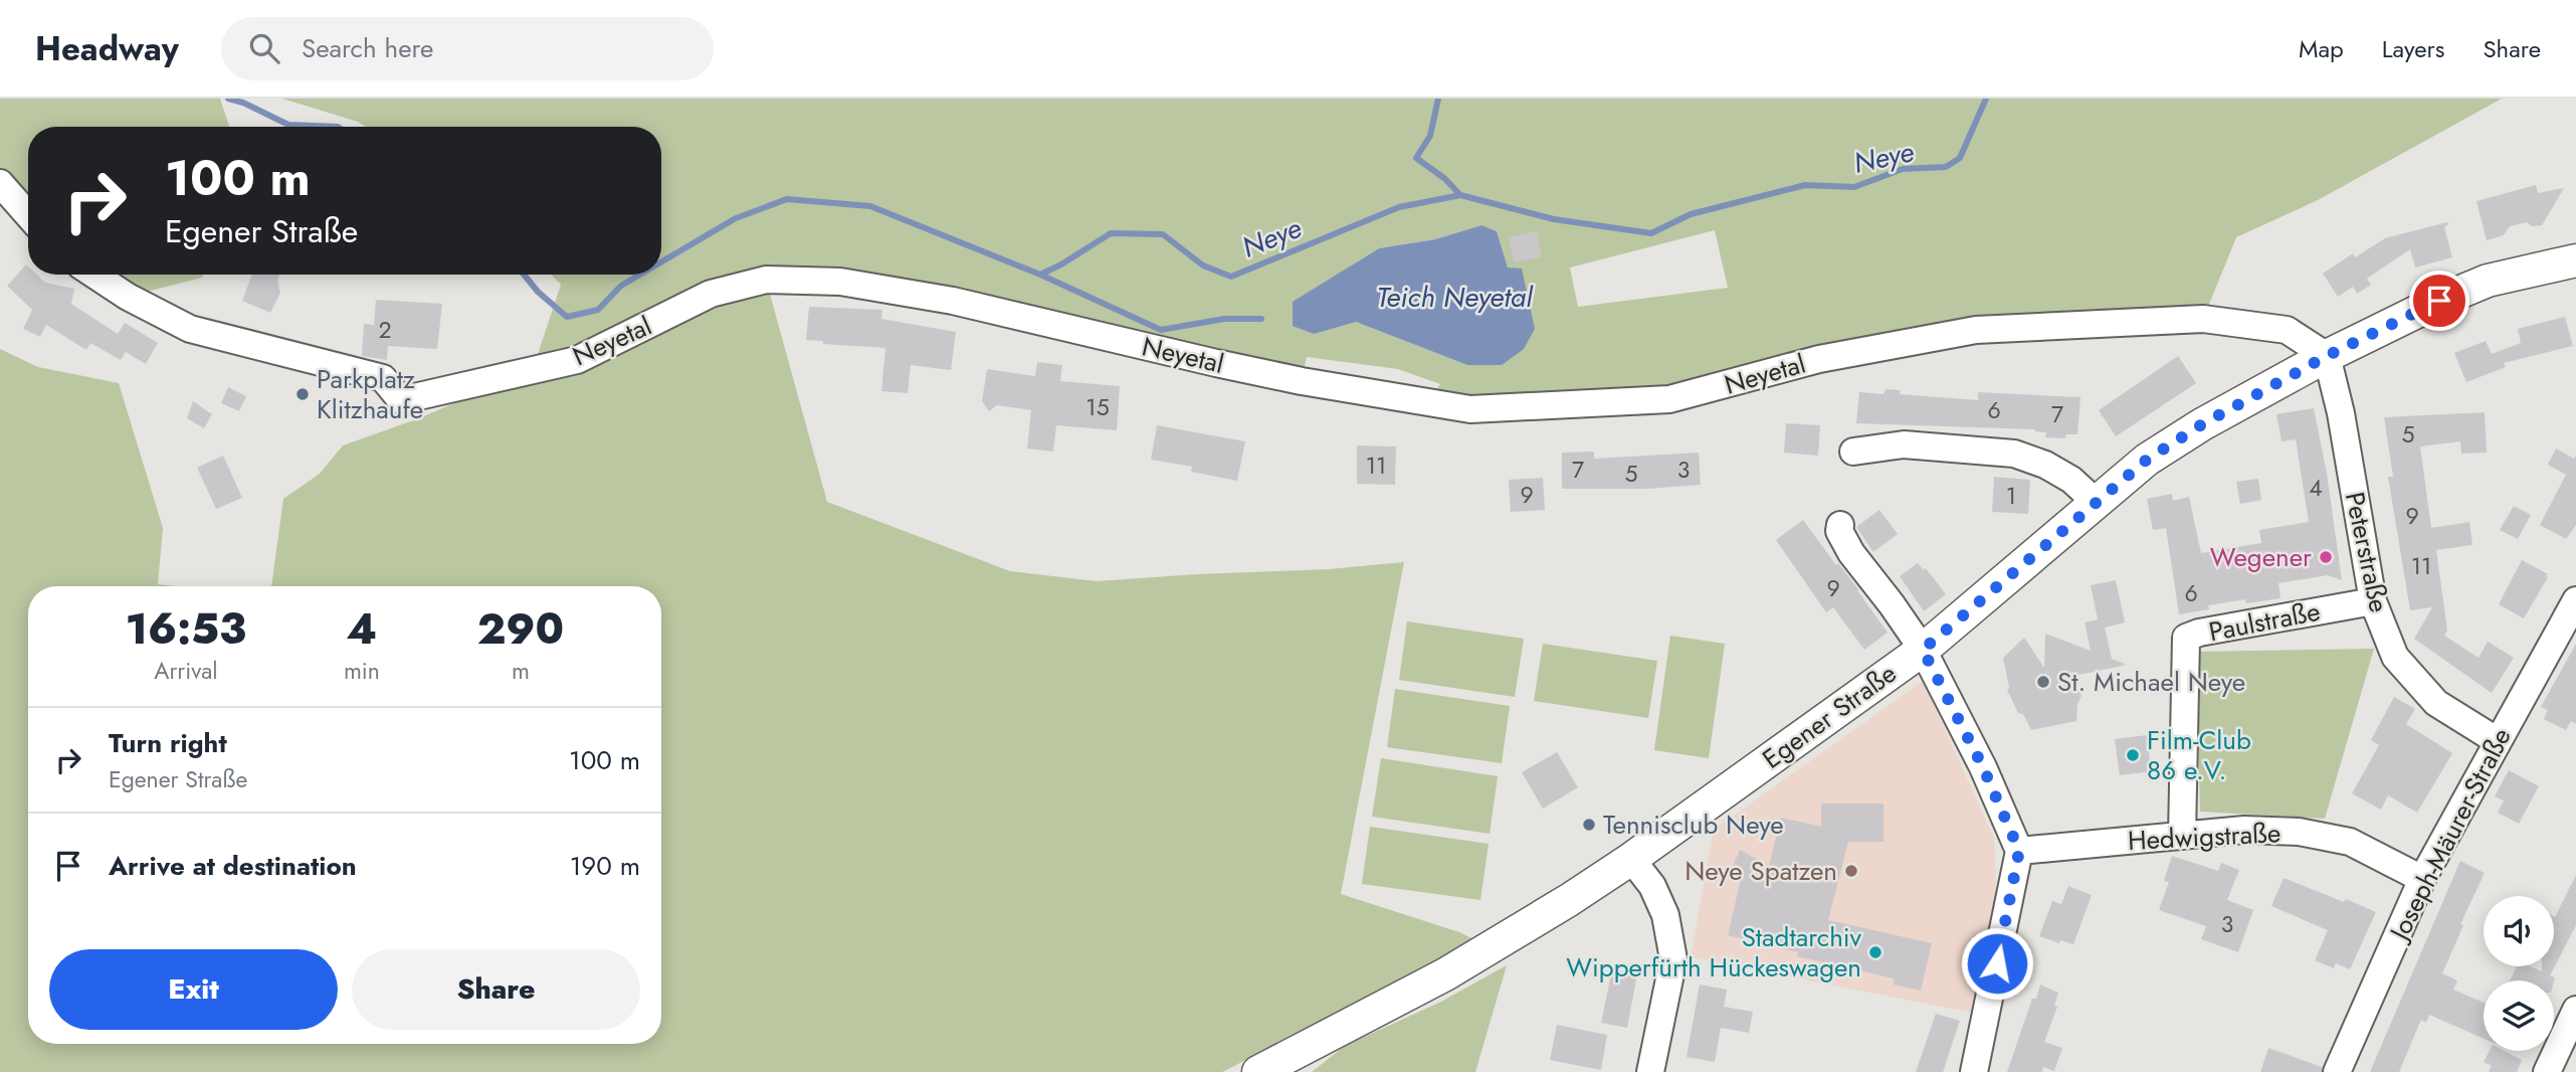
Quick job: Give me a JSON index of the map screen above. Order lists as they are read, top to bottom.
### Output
{
  "streets": {
    "street": [
      "Neyetal",
      "Peterstraße",
      "Paulstraße",
      "Egener Straße",
      "Joseph-Mäurer-Straße",
      "Hedwigstraße"
    ]
  },
  "crossings": [
    ["Neyetal", "Peterstraße"],
    ["Neyetal", "Egener Straße"],
    ["Peterstraße", "Paulstraße"],
    ["Peterstraße", "Egener Straße"],
    ["Peterstraße", "Joseph-Mäurer-Straße"],
    ["Paulstraße", "Hedwigstraße"],
    ["Joseph-Mäurer-Straße", "Hedwigstraße"]
  ],
  "water": ["Neye", "Teich Neyetal"],
  "places": [
    "Parkplatz Klitzhaufe",
    "Wegener",
    "St. Michael Neye",
    "Film-Club 86 e.V.",
    "Tennisclub Neye",
    "Neye Spatzen",
    "Stadtarchiv Wipperfürth Hückeswagen"
  ],
  "house_numbers": [
    "2",
    "15",
    "6",
    "7",
    "5",
    "11",
    "7",
    "3",
    "5",
    "4",
    "9",
    "1",
    "9",
    "11",
    "9",
    "6",
    "3"
  ],
  "page": {
    "header": "Headway",
    "search": "Search here",
    "nav": ["Map", "Layers", "Share"],
    "turn": ["100 m", "Egener Straße"],
    "eta": [
      "16:53",
      "Arrival",
      "4",
      "min",
      "290",
      "m"
    ],
    "list": [
      {
        "name": "Turn right",
        "note": "Egener Straße",
        "value": "100 m"
      },
      {
        "name": "Arrive at destination",
        "value": "190 m"
      }
    ],
    "buttons": ["Exit", "Share"]
  }
}
